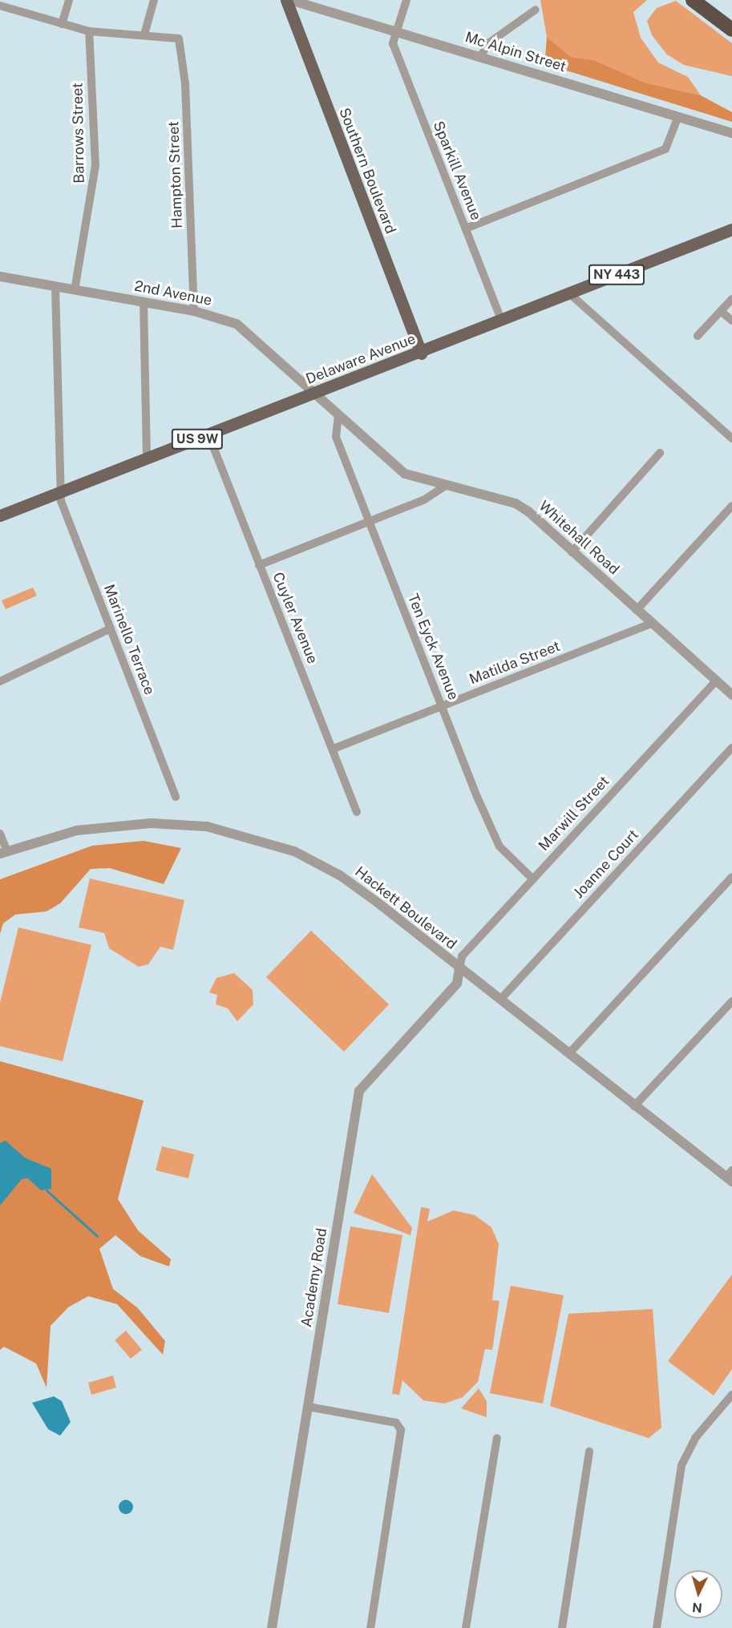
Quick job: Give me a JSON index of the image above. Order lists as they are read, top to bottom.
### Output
{
  "streets": {
    "main road": [
      "Southern Boulevard",
      "NY 443",
      "Delaware Avenue",
      "US 9W"
    ],
    "street": [
      "Mc Alpin Street",
      "Barrows Street",
      "Sparkill Avenue",
      "Hampton Street",
      "2nd Avenue",
      "Whitehall Road",
      "Cuyler Avenue",
      "Marinello Terrace",
      "Ten Eyck Avenue",
      "Matilda Street",
      "Marwill Street",
      "Joanne Court",
      "Hackett Boulevard",
      "Academy Road"
    ]
  },
  "crossings": [
    ["Mc Alpin Street", "Sparkill Avenue"],
    ["Barrows Street", "2nd Avenue"],
    ["Southern Boulevard", "Delaware Avenue"],
    ["Sparkill Avenue", "Delaware Avenue"],
    ["Hampton Street", "2nd Avenue"],
    ["2nd Avenue", "Delaware Avenue"],
    ["2nd Avenue", "Whitehall Road"],
    ["2nd Avenue", "Marinello Terrace"],
    ["Delaware Avenue", "Whitehall Road"],
    ["Delaware Avenue", "Cuyler Avenue"],
    ["Delaware Avenue", "Marinello Terrace"],
    ["Whitehall Road", "Ten Eyck Avenue"],
    ["Whitehall Road", "Matilda Street"],
    ["Whitehall Road", "Marwill Street"],
    ["Cuyler Avenue", "Matilda Street"],
    ["Ten Eyck Avenue", "Matilda Street"],
    ["Ten Eyck Avenue", "Marwill Street"],
    ["Marwill Street", "Hackett Boulevard"],
    ["Marwill Street", "Academy Road"],
    ["Joanne Court", "Hackett Boulevard"],
    ["Hackett Boulevard", "Academy Road"]
  ],
  "north": "bottom"
}
